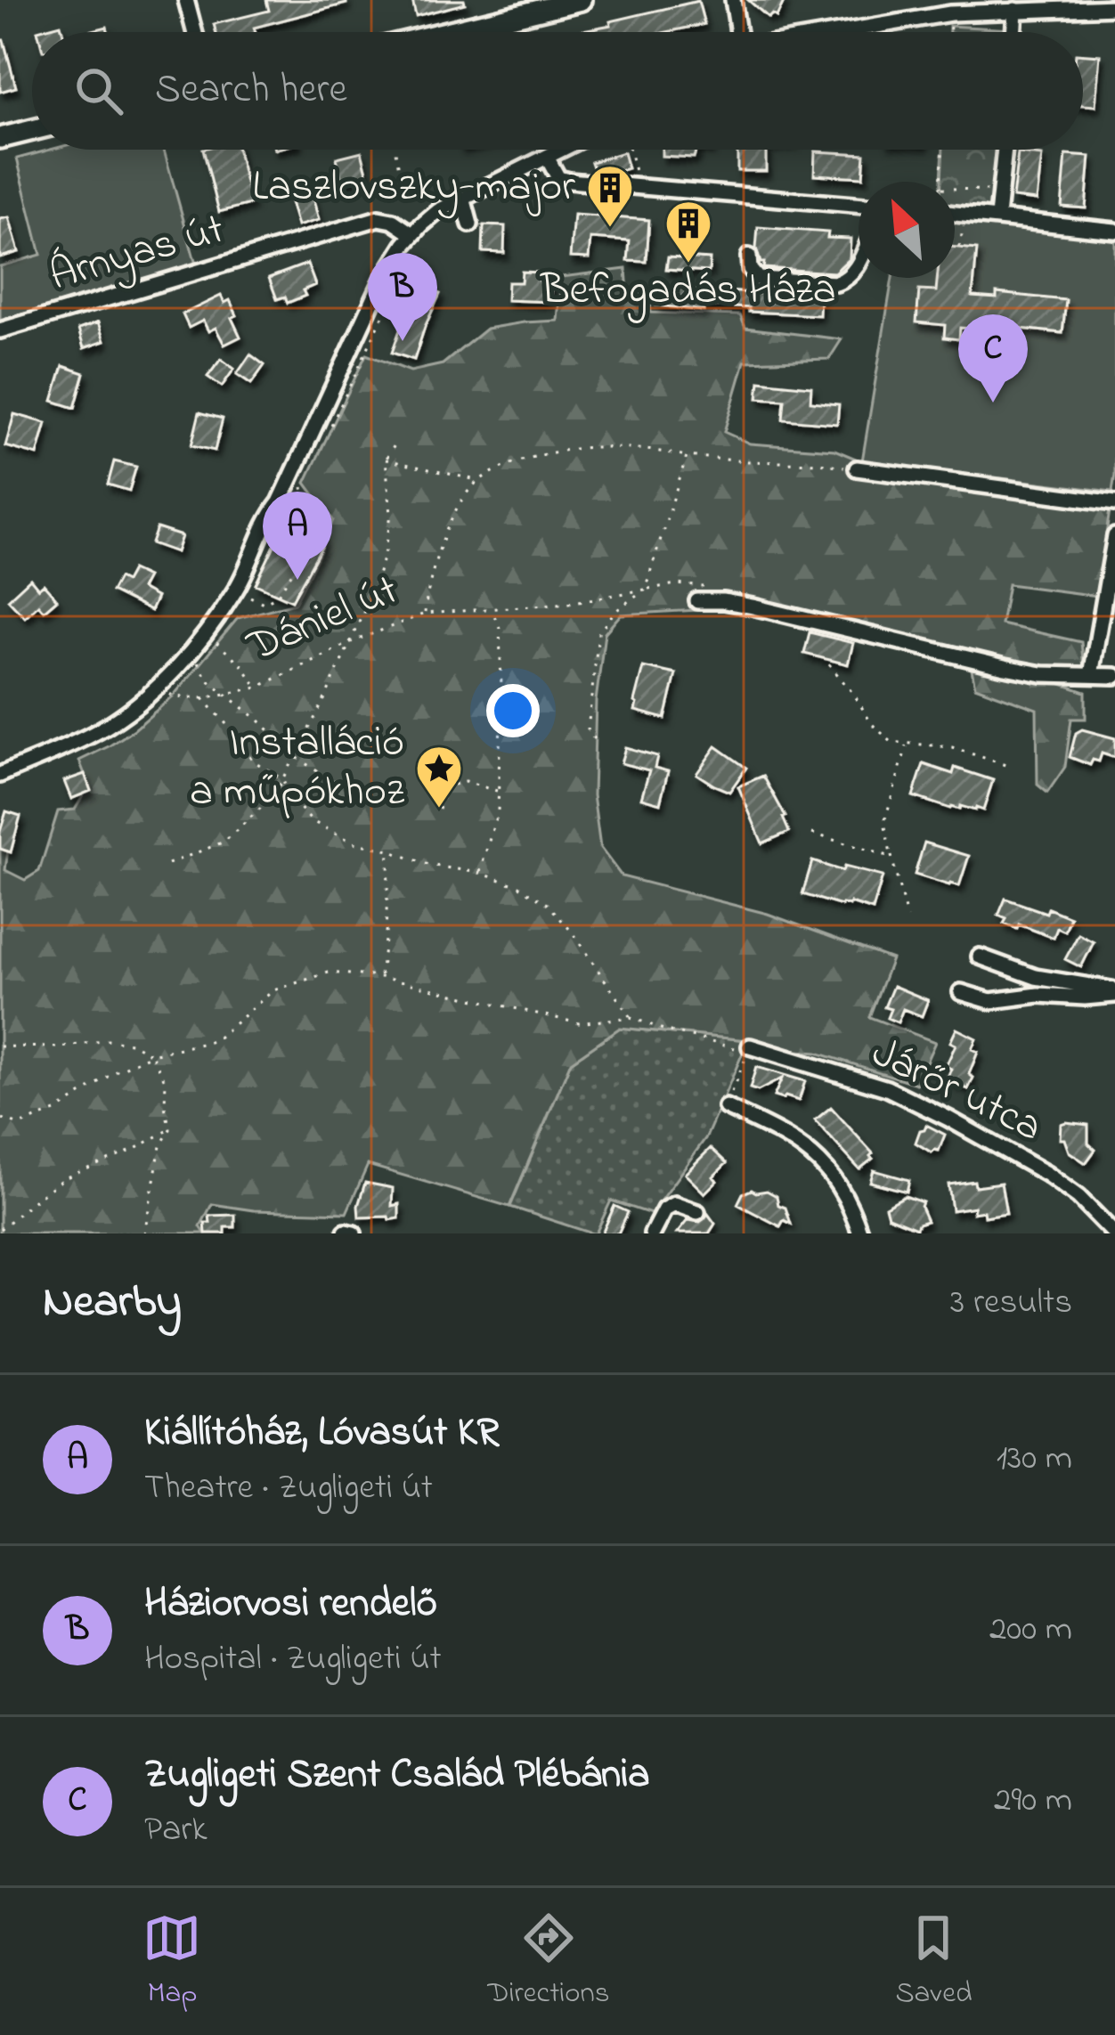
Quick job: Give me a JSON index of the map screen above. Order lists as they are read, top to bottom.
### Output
{
  "streets": {
    "street": ["Árnyas út", "Járőr utca"],
    "path": ["Dániel út"]
  },
  "places": {
    "building": ["Laszlovszky-major", "Befogadás Háza"],
    "place": ["Installáció a műpókhoz"]
  },
  "north": "top left",
  "page": {
    "search": "Search here",
    "pins": ["B", "C", "A"],
    "heading": ["Nearby", "3 results"],
    "list": [
      {
        "mark": "A",
        "name": "Kiállítóház, Lóvasút KR",
        "note": "Theatre · Zugligeti út",
        "value": "130 m"
      },
      {
        "mark": "B",
        "name": "Háziorvosi rendelő",
        "note": "Hospital · Zugligeti út",
        "value": "200 m"
      },
      {
        "mark": "C",
        "name": "Zugligeti Szent Család Plébánia",
        "note": "Park",
        "value": "290 m"
      }
    ],
    "nav": ["Map", "Directions", "Saved"]
  }
}
